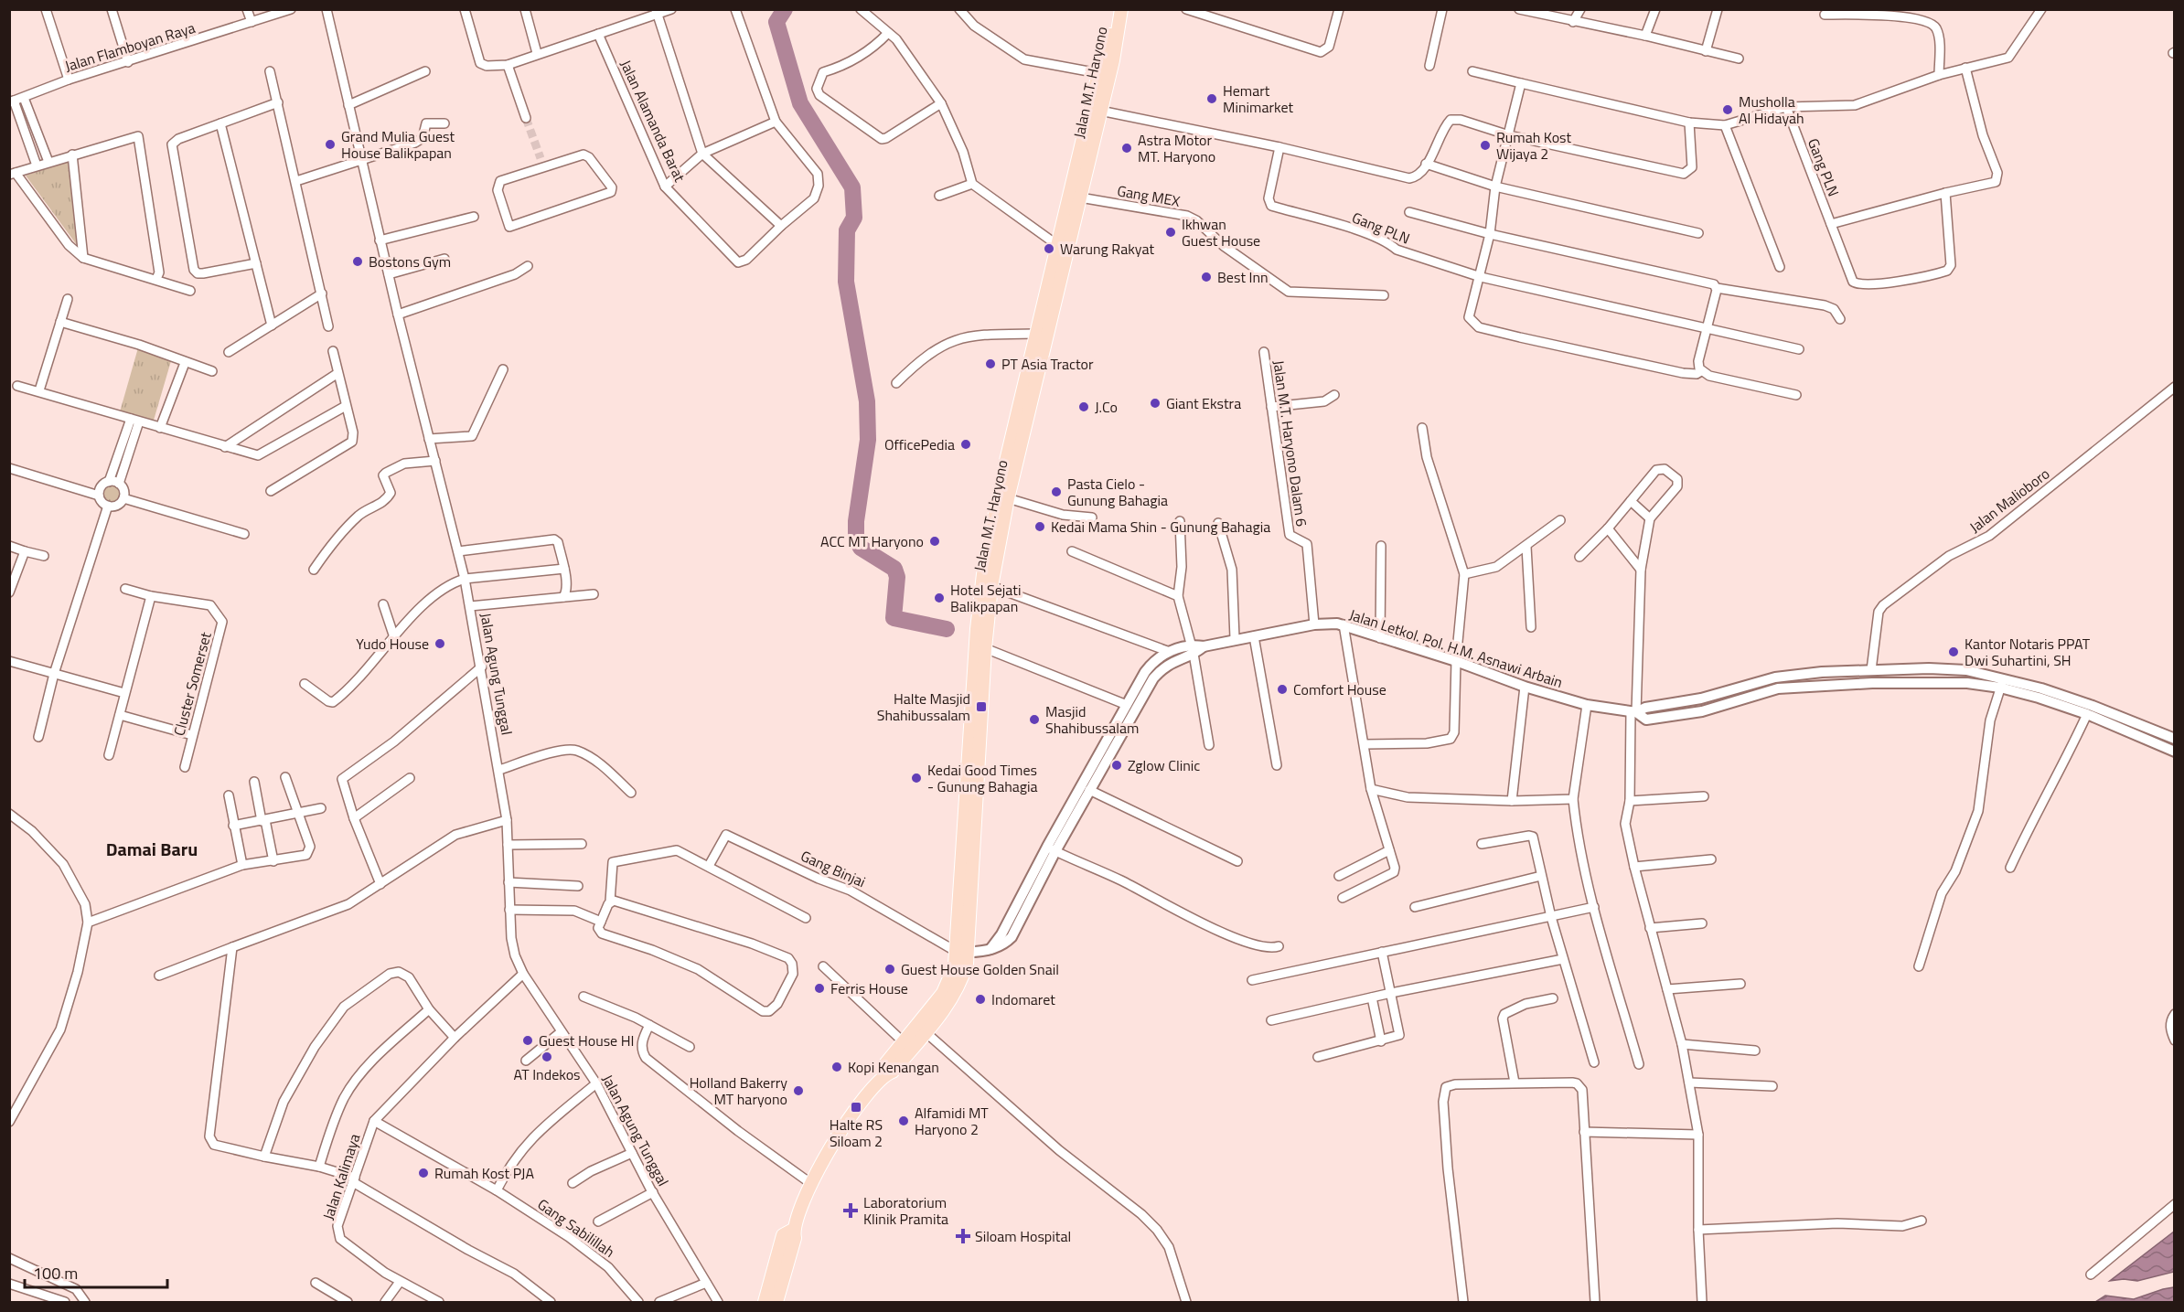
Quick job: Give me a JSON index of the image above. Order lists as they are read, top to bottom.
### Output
{
  "streets": {
    "main road": ["Jalan M.T. Haryono"],
    "street": [
      "Jalan Flamboyan Raya",
      "Jalan Alamanda Barat",
      "Gang PLN",
      "Gang MEX",
      "Jalan M.T. Haryono Dalam 6",
      "Jalan Malioboro",
      "Jalan Letkol. Pol. H.M. Asnawi Arbain",
      "Jalan Agung Tunggal",
      "Cluster Somerset",
      "Gang Binjai",
      "Jalan Kalimaya",
      "Gang Sabilillah"
    ]
  },
  "crossings": [
    ["Jalan M.T. Haryono", "Gang MEX"],
    ["Jalan M.T. Haryono", "Jalan Letkol. Pol. H.M. Asnawi Arbain"],
    ["Jalan M.T. Haryono", "Gang Binjai"],
    ["Jalan M.T. Haryono Dalam 6", "Jalan Letkol. Pol. H.M. Asnawi Arbain"],
    ["Jalan Malioboro", "Jalan Letkol. Pol. H.M. Asnawi Arbain"],
    ["Jalan Letkol. Pol. H.M. Asnawi Arbain", "Gang Binjai"],
    ["Jalan Agung Tunggal", "Jalan Kalimaya"],
    ["Jalan Kalimaya", "Gang Sabilillah"]
  ],
  "districts": ["Damai Baru"],
  "places": {
    "other": [
      "Hemart Minimarket",
      "Musholla Al Hidayah",
      "Grand Mulia Guest House Balikpapan",
      "Rumah Kost Wijaya 2",
      "Astra Motor MT. Haryono",
      "Ikhwan Guest House",
      "Warung Rakyat",
      "Bostons Gym",
      "Best Inn",
      "PT Asia Tractor",
      "Giant Ekstra",
      "J.Co",
      "OfficePedia",
      "Pasta Cielo - Gunung Bahagia",
      "Kedai Mama Shin - Gunung Bahagia",
      "ACC MT Haryono",
      "Hotel Sejati Balikpapan",
      "Yudo House",
      "Kantor Notaris PPAT Dwi Suhartini, SH",
      "Comfort House",
      "Masjid Shahibussalam",
      "Zglow Clinic",
      "Kedai Good Times - Gunung Bahagia",
      "Guest House Golden Snail",
      "Ferris House",
      "Indomaret",
      "Guest House HI",
      "AT Indekos",
      "Kopi Kenangan",
      "Holland Bakerry MT haryono",
      "Alfamidi MT Haryono 2",
      "Rumah Kost PJA"
    ],
    "transit": ["Halte Masjid Shahibussalam", "Halte RS Siloam 2"],
    "health": ["Laboratorium Klinik Pramita", "Siloam Hospital"]
  },
  "scale_bar": "100 m"
}
